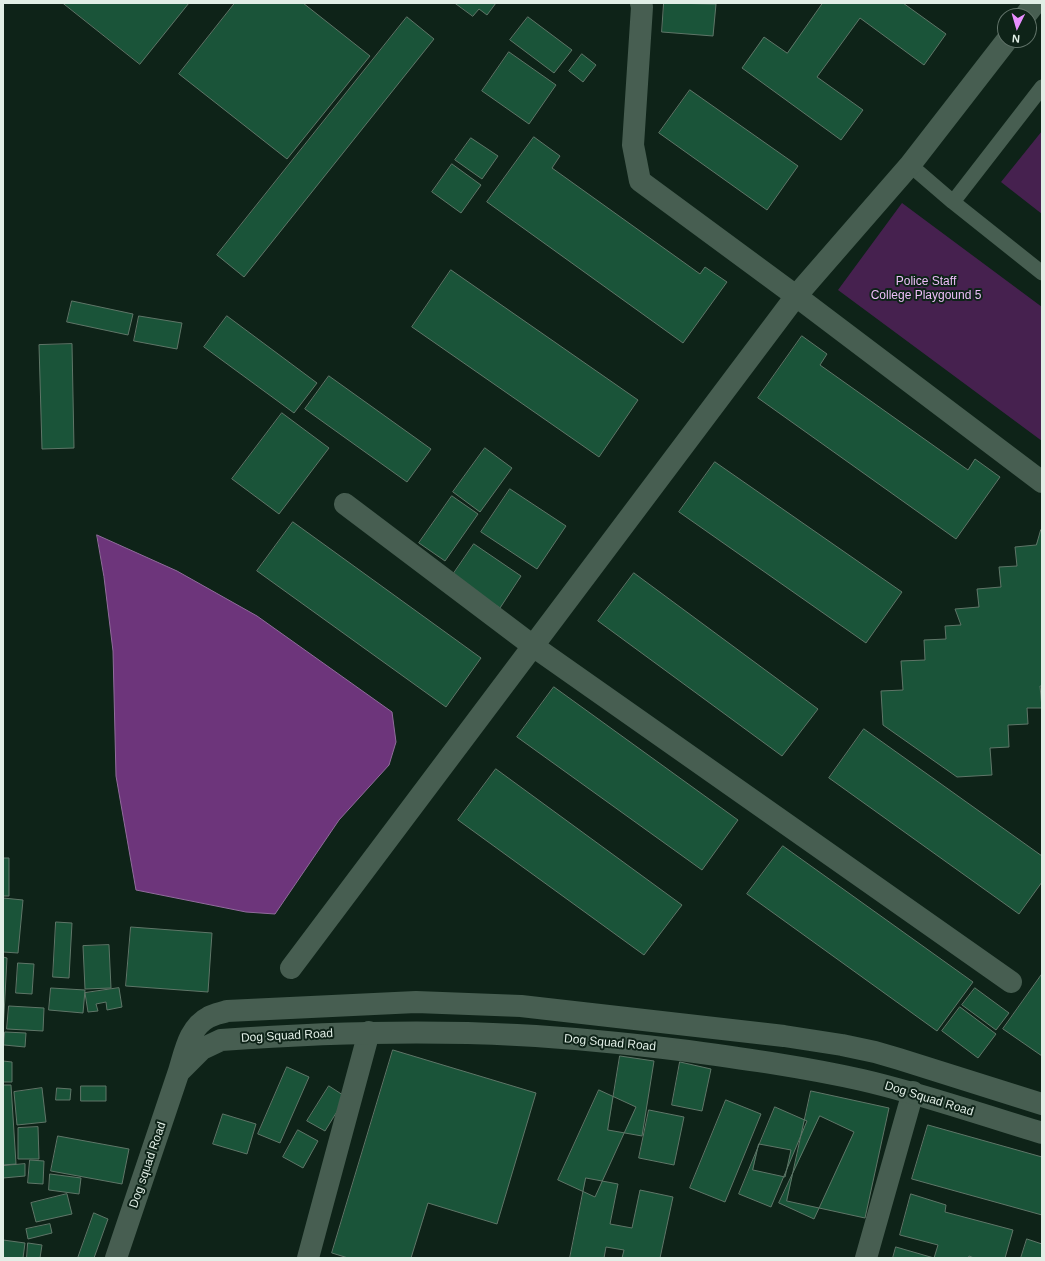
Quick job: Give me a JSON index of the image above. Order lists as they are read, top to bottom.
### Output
{
  "streets": {
    "street": ["Dog Squad Road", "Dog squad Road"]
  },
  "crossings": [
    ["Dog Squad Road", "Dog squad Road"]
  ],
  "parks": ["Police Staff College Playgound 5"],
  "north": "bottom"
}
